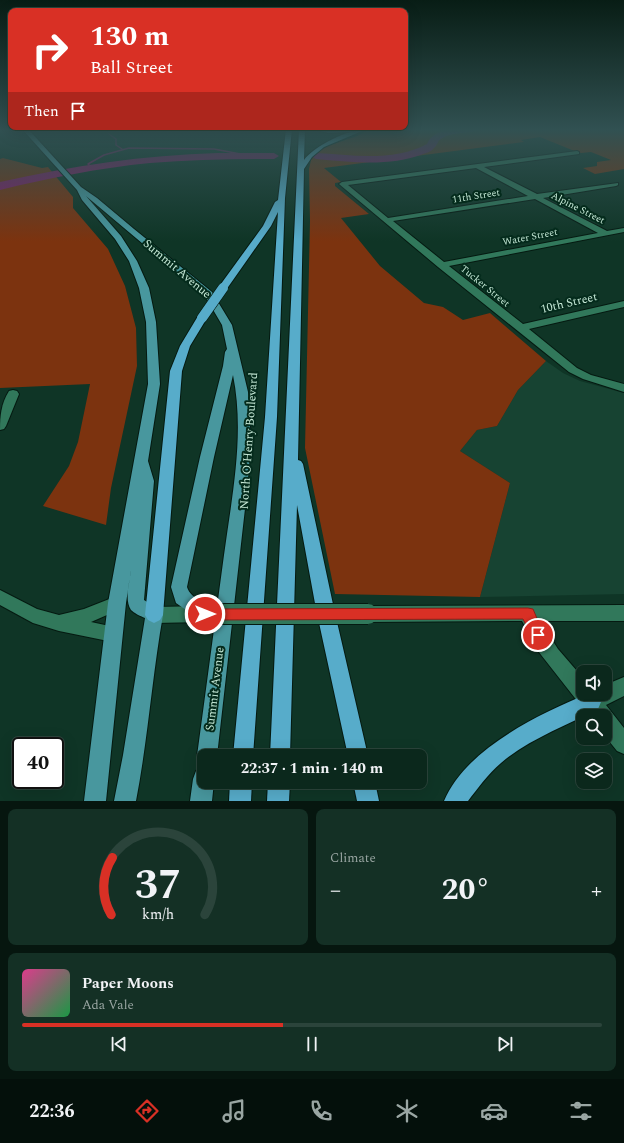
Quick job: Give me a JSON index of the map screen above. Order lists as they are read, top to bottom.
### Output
{
  "streets": {
    "highway": ["North O'Henry Boulevard"],
    "main road": ["Summit Avenue"],
    "street": [
      "11th Street",
      "Alpine Street",
      "Water Street",
      "Tucker Street",
      "10th Street"
    ]
  },
  "crossings": [
    ["11th Street", "Alpine Street"],
    ["11th Street", "Tucker Street"],
    ["Alpine Street", "Water Street"],
    ["Water Street", "Tucker Street"],
    ["Tucker Street", "10th Street"]
  ],
  "page": {
    "turn": ["130 m", "Ball Street"],
    "then": "Then",
    "limit": "40",
    "trip": "22:37 · 1 min · 140 m",
    "tile": "Climate",
    "heat": ["−", "20°", "+"],
    "song": ["Paper Moons", "Ada Vale"],
    "tabs": "22:36",
    "gauge": ["37", "km/h"]
  }
}
